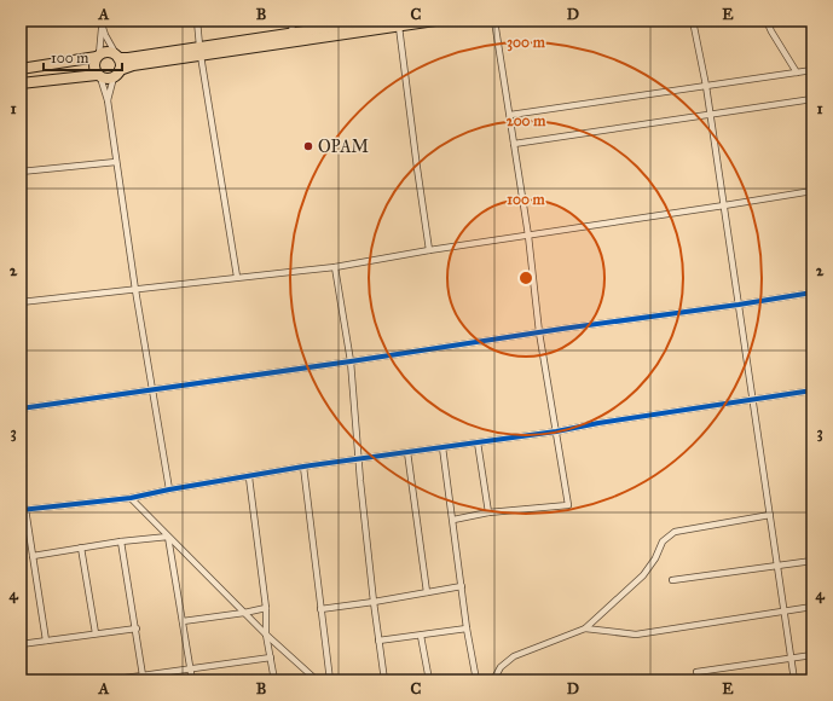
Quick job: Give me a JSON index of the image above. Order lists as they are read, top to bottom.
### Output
{
  "places": ["OPAM"],
  "scale_bar": "100 m",
  "grid": {
    "columns": [
      "A",
      "B",
      "C",
      "D",
      "E"
    ],
    "rows": [
      "1",
      "2",
      "3",
      "4"
    ]
  },
  "rings": ["300 m", "200 m", "100 m"]
}
